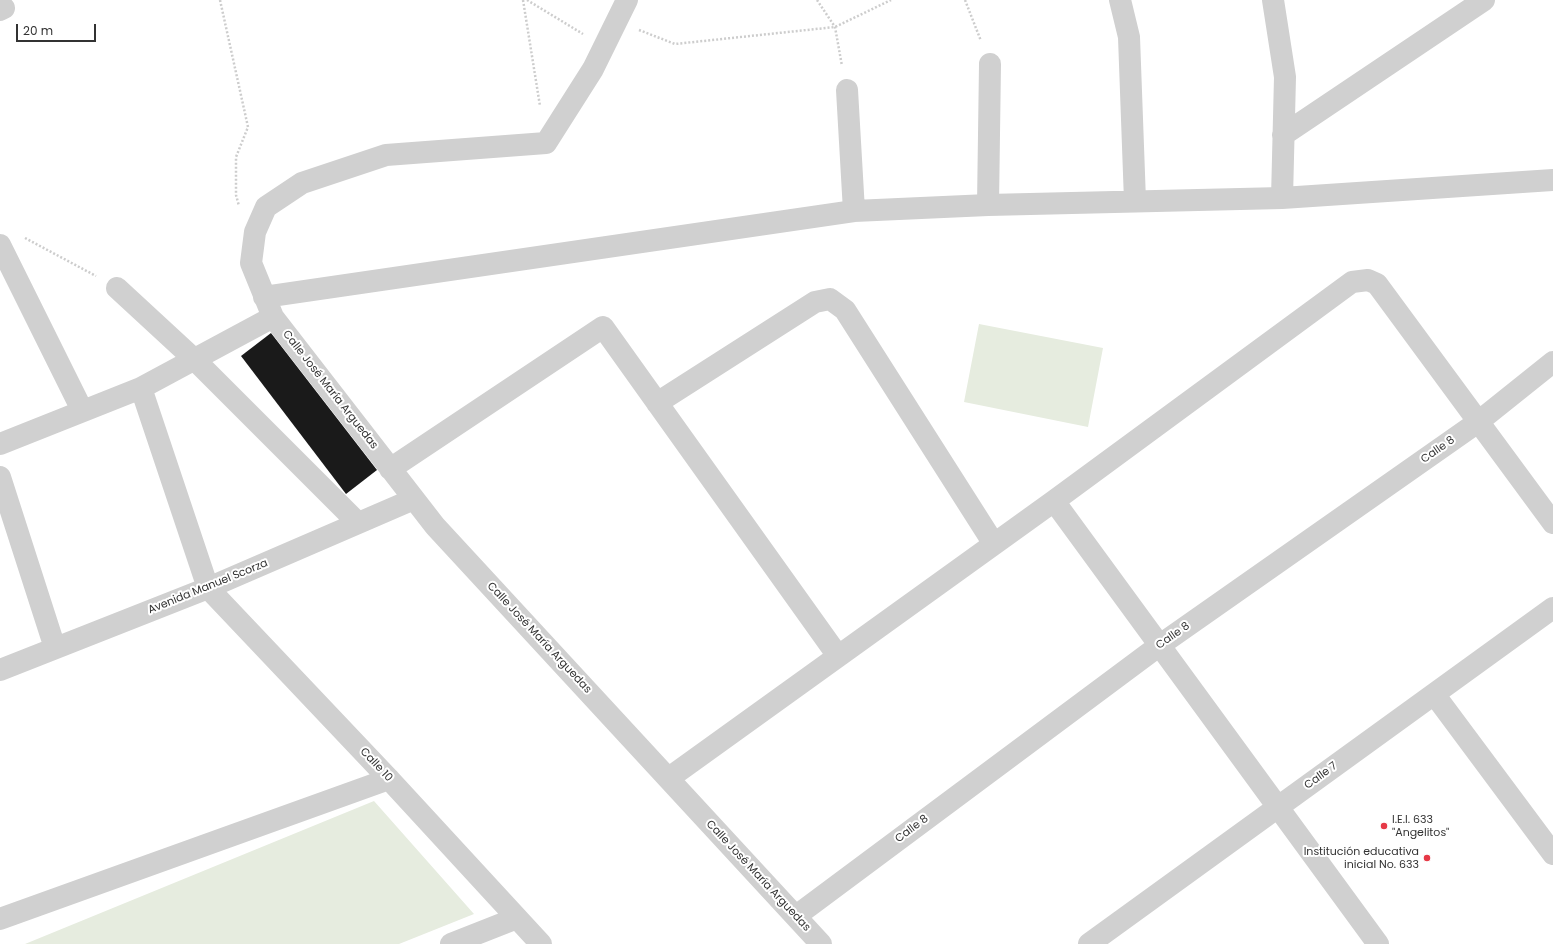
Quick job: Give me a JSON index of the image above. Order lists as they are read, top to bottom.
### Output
{
  "streets": {
    "street": [
      "Calle José María Arguedas",
      "Calle 8",
      "Avenida Manuel Scorza",
      "Calle 10",
      "Calle 7"
    ]
  },
  "crossings": [
    ["Calle José María Arguedas", "Calle 8"],
    ["Calle José María Arguedas", "Avenida Manuel Scorza"],
    ["Avenida Manuel Scorza", "Calle 10"]
  ],
  "places": ["I.E.I. 633 \"Angelitos\"", "Institución educativa inicial No. 633"],
  "scale_bar": "20 m"
}
